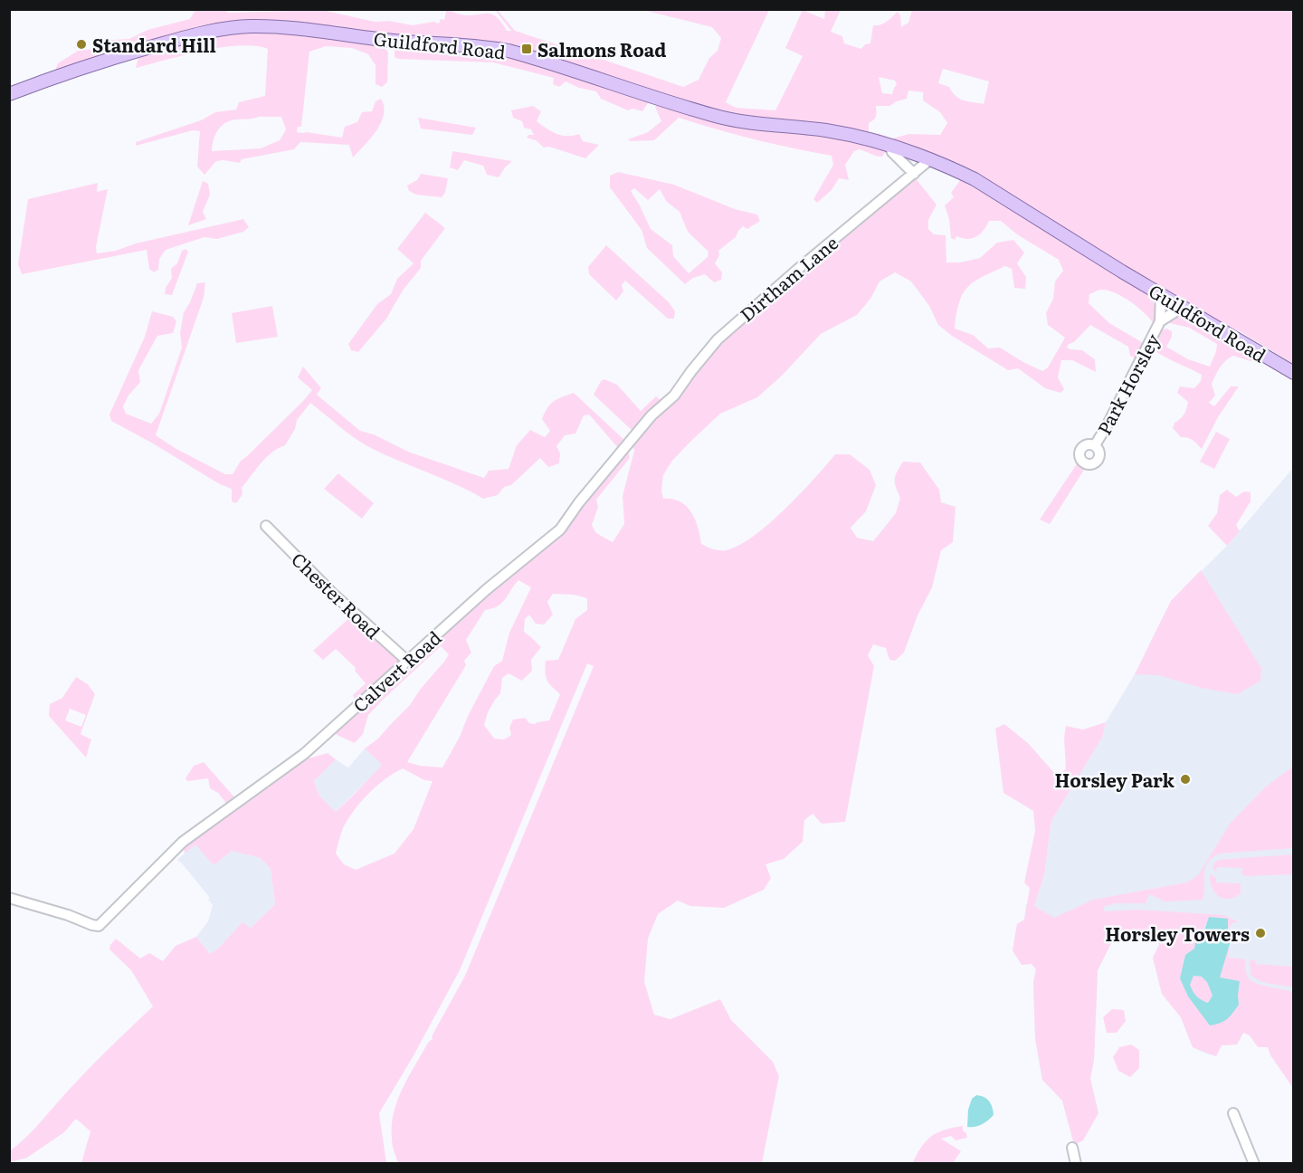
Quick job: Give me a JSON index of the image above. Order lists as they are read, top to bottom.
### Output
{
  "streets": {
    "main road": ["Guildford Road"],
    "street": [
      "Dirtham Lane",
      "Park Horsley",
      "Chester Road",
      "Calvert Road"
    ]
  },
  "crossings": [
    ["Guildford Road", "Dirtham Lane"],
    ["Guildford Road", "Park Horsley"],
    ["Dirtham Lane", "Calvert Road"],
    ["Chester Road", "Calvert Road"]
  ],
  "places": {
    "other": ["Standard Hill", "Horsley Park", "Horsley Towers"],
    "transit": ["Salmons Road"]
  }
}
